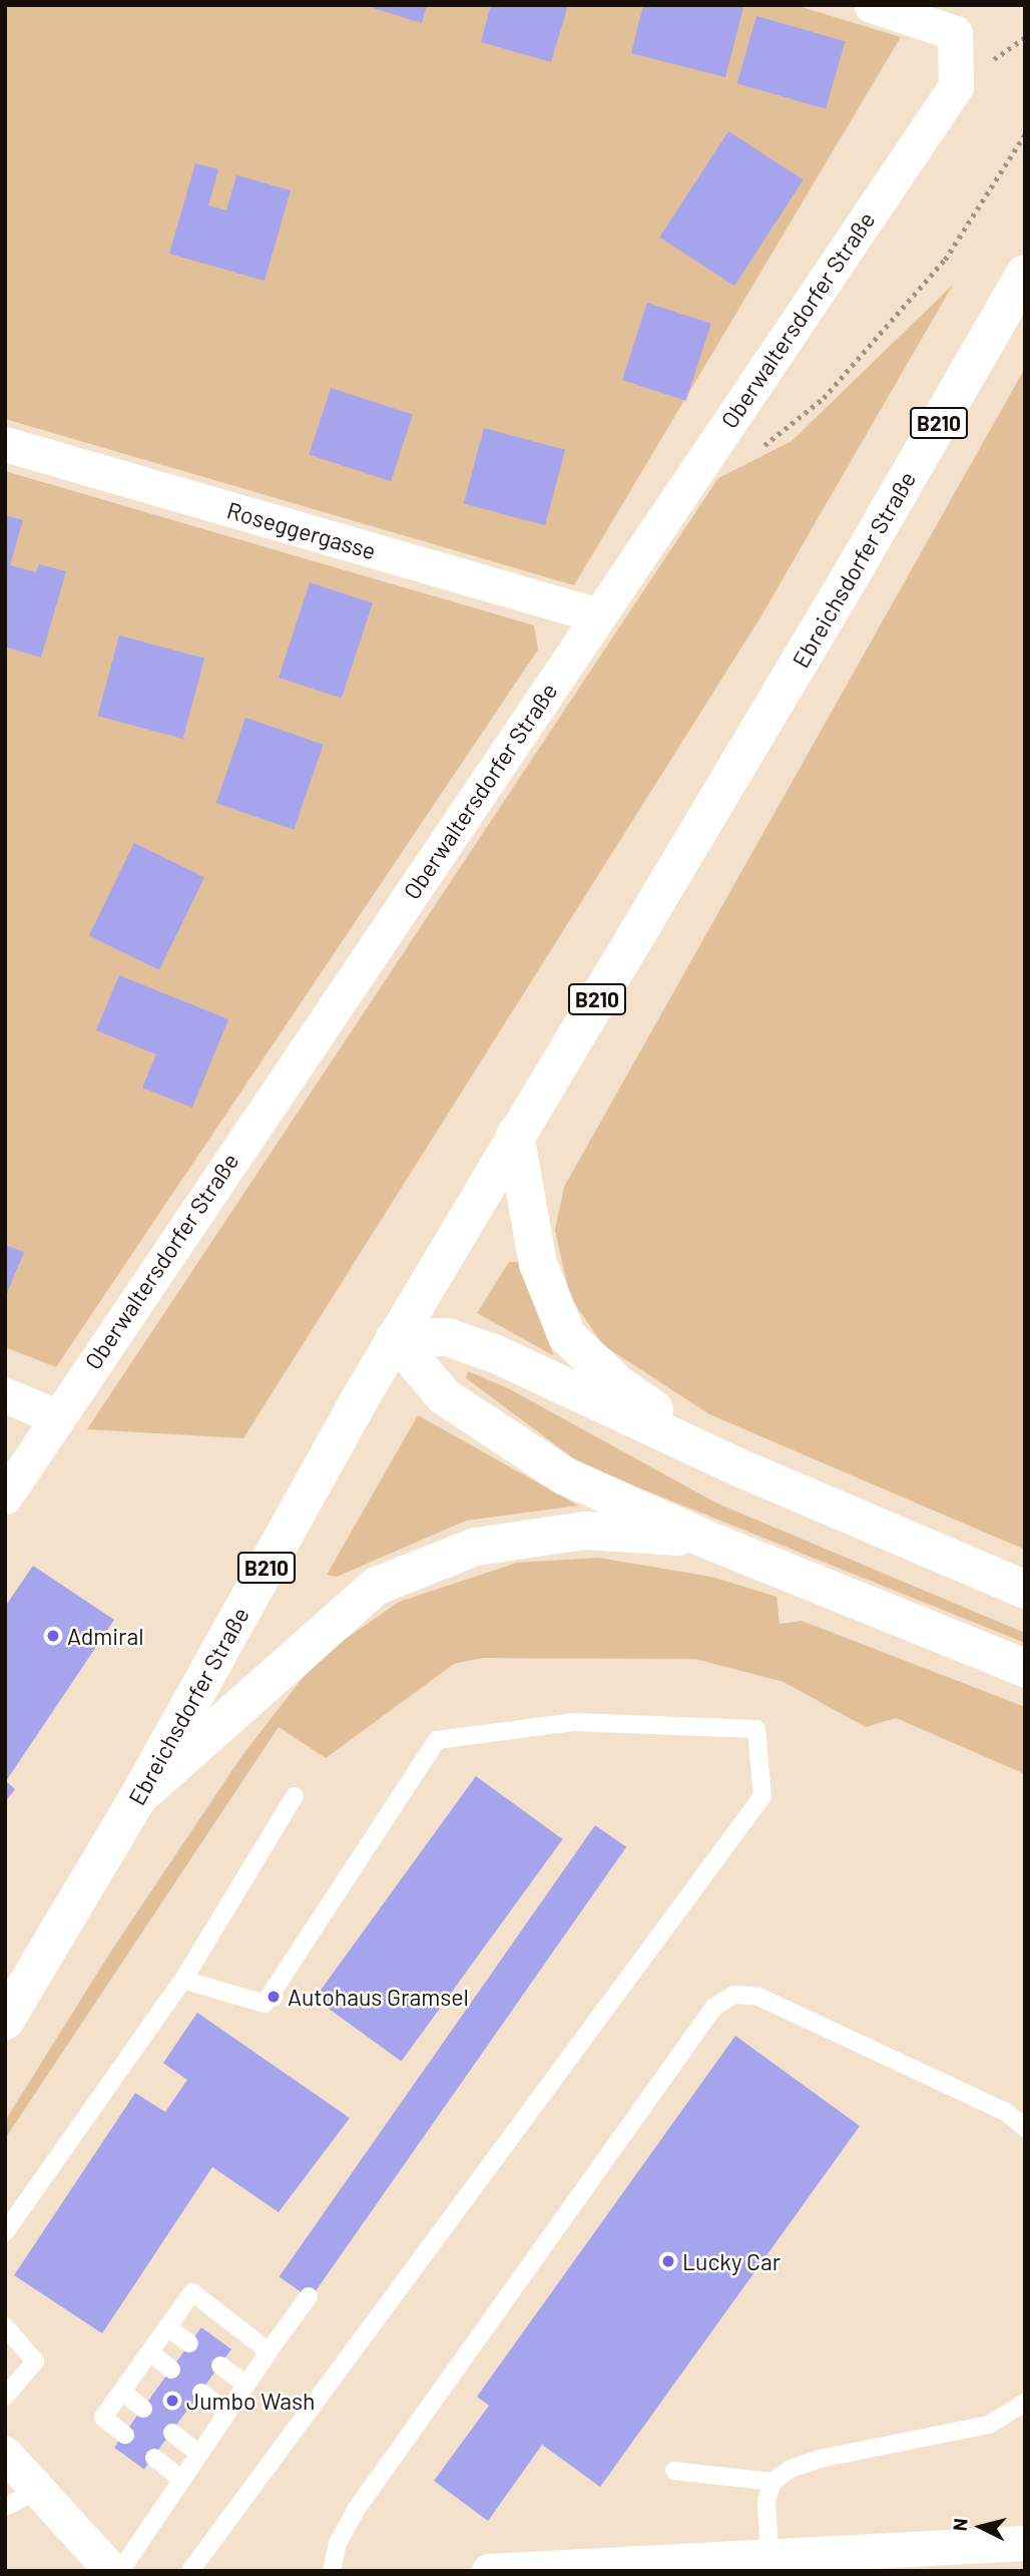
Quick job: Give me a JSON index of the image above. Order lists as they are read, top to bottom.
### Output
{
  "streets": {
    "main road": ["B210", "Ebreichsdorfer Straße"],
    "street": ["Oberwaltersdorfer Straße", "Roseggergasse"]
  },
  "crossings": [
    ["Oberwaltersdorfer Straße", "Roseggergasse"]
  ],
  "places": [
    "Admiral",
    "Autohaus Gramsel",
    "Lucky Car",
    "Jumbo Wash"
  ],
  "north": "left"
}
